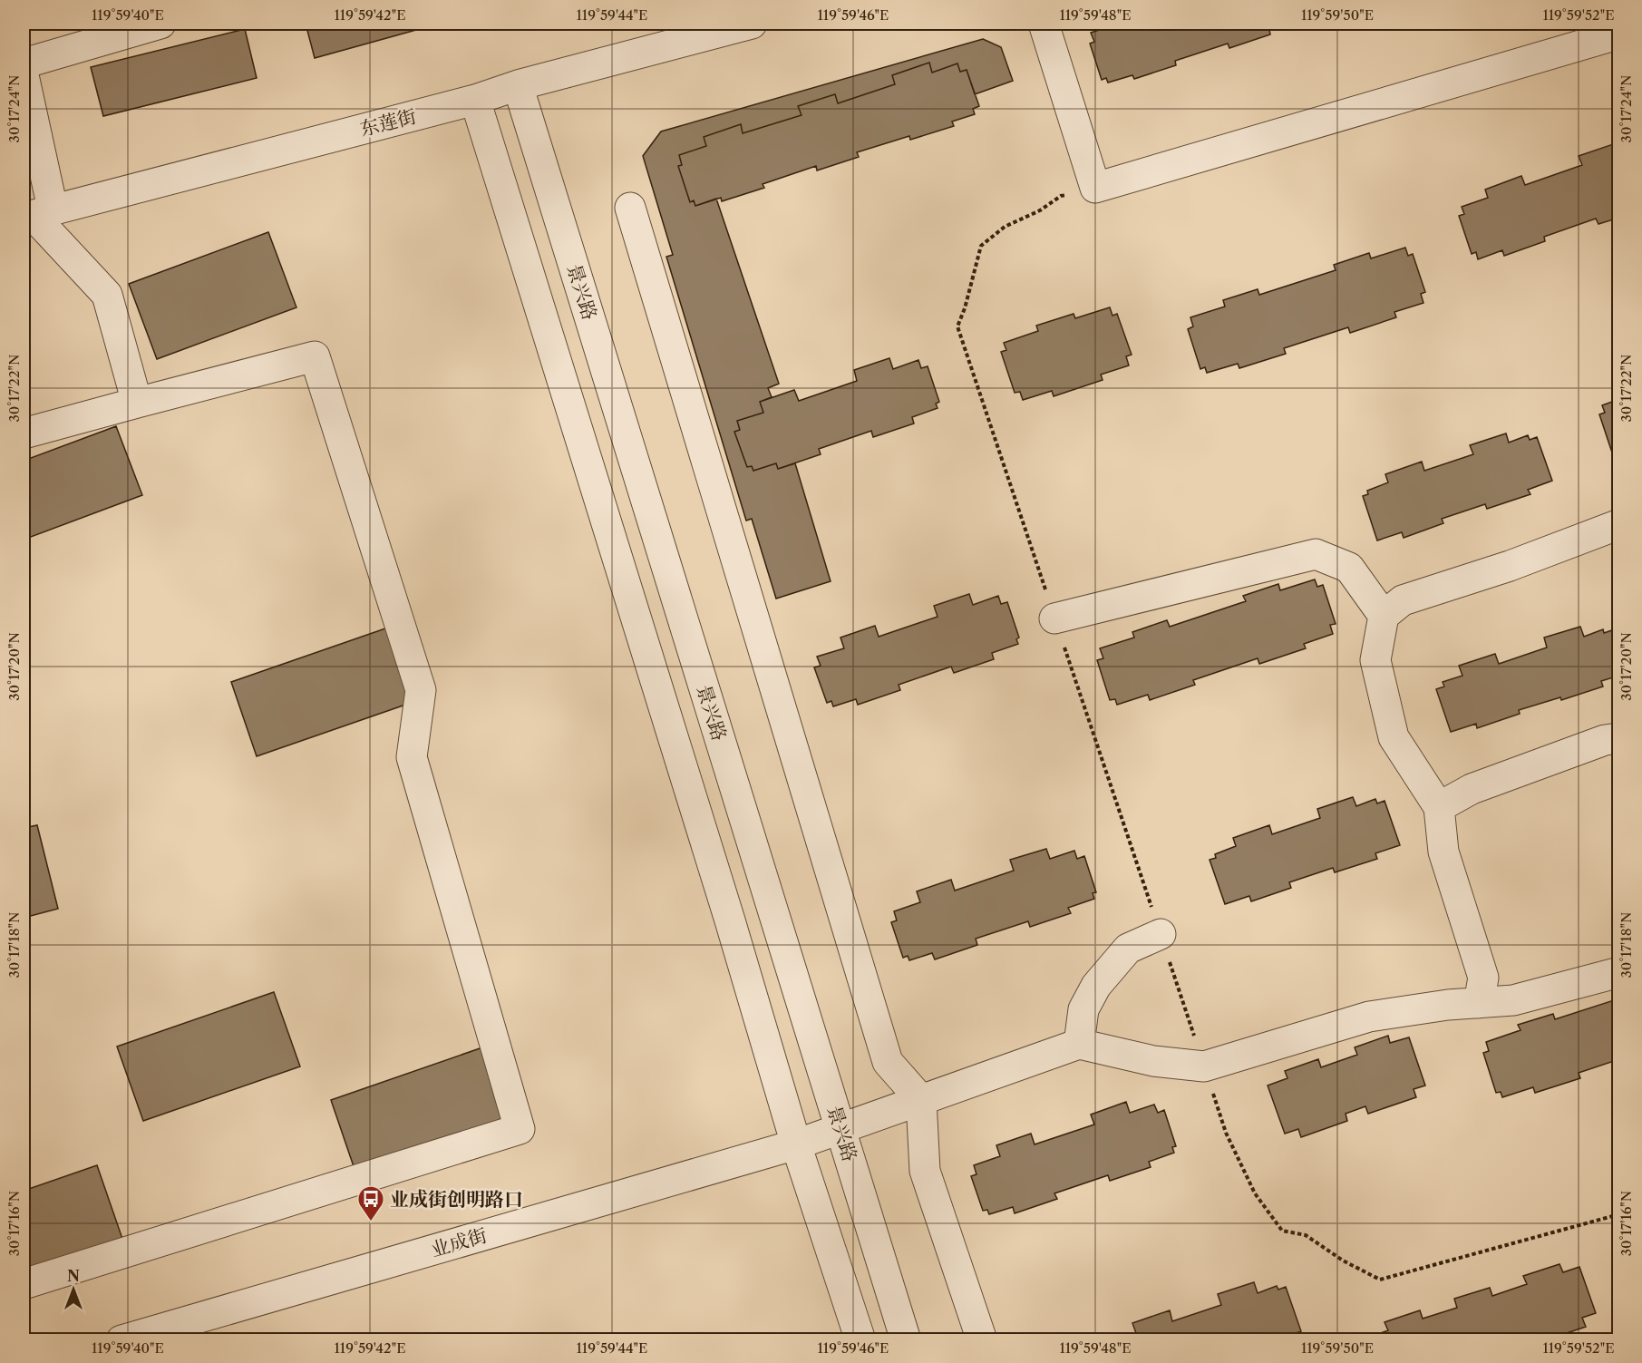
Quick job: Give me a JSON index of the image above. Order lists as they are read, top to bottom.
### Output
{
  "streets": {
    "street": ["东莲街", "景兴路", "业成街"]
  },
  "crossings": [
    ["东莲街", "景兴路"],
    ["景兴路", "业成街"]
  ],
  "places": {
    "bus stop": ["业成街创明路口"]
  },
  "north": "top",
  "coordinates": [
    "119°59'40\"E",
    "119°59'42\"E",
    "119°59'44\"E",
    "119°59'46\"E",
    "119°59'48\"E",
    "119°59'50\"E",
    "119°59'52\"E",
    "30°17'24\"N",
    "30°17'22\"N",
    "30°17'20\"N",
    "30°17'18\"N",
    "30°17'16\"N"
  ]
}
